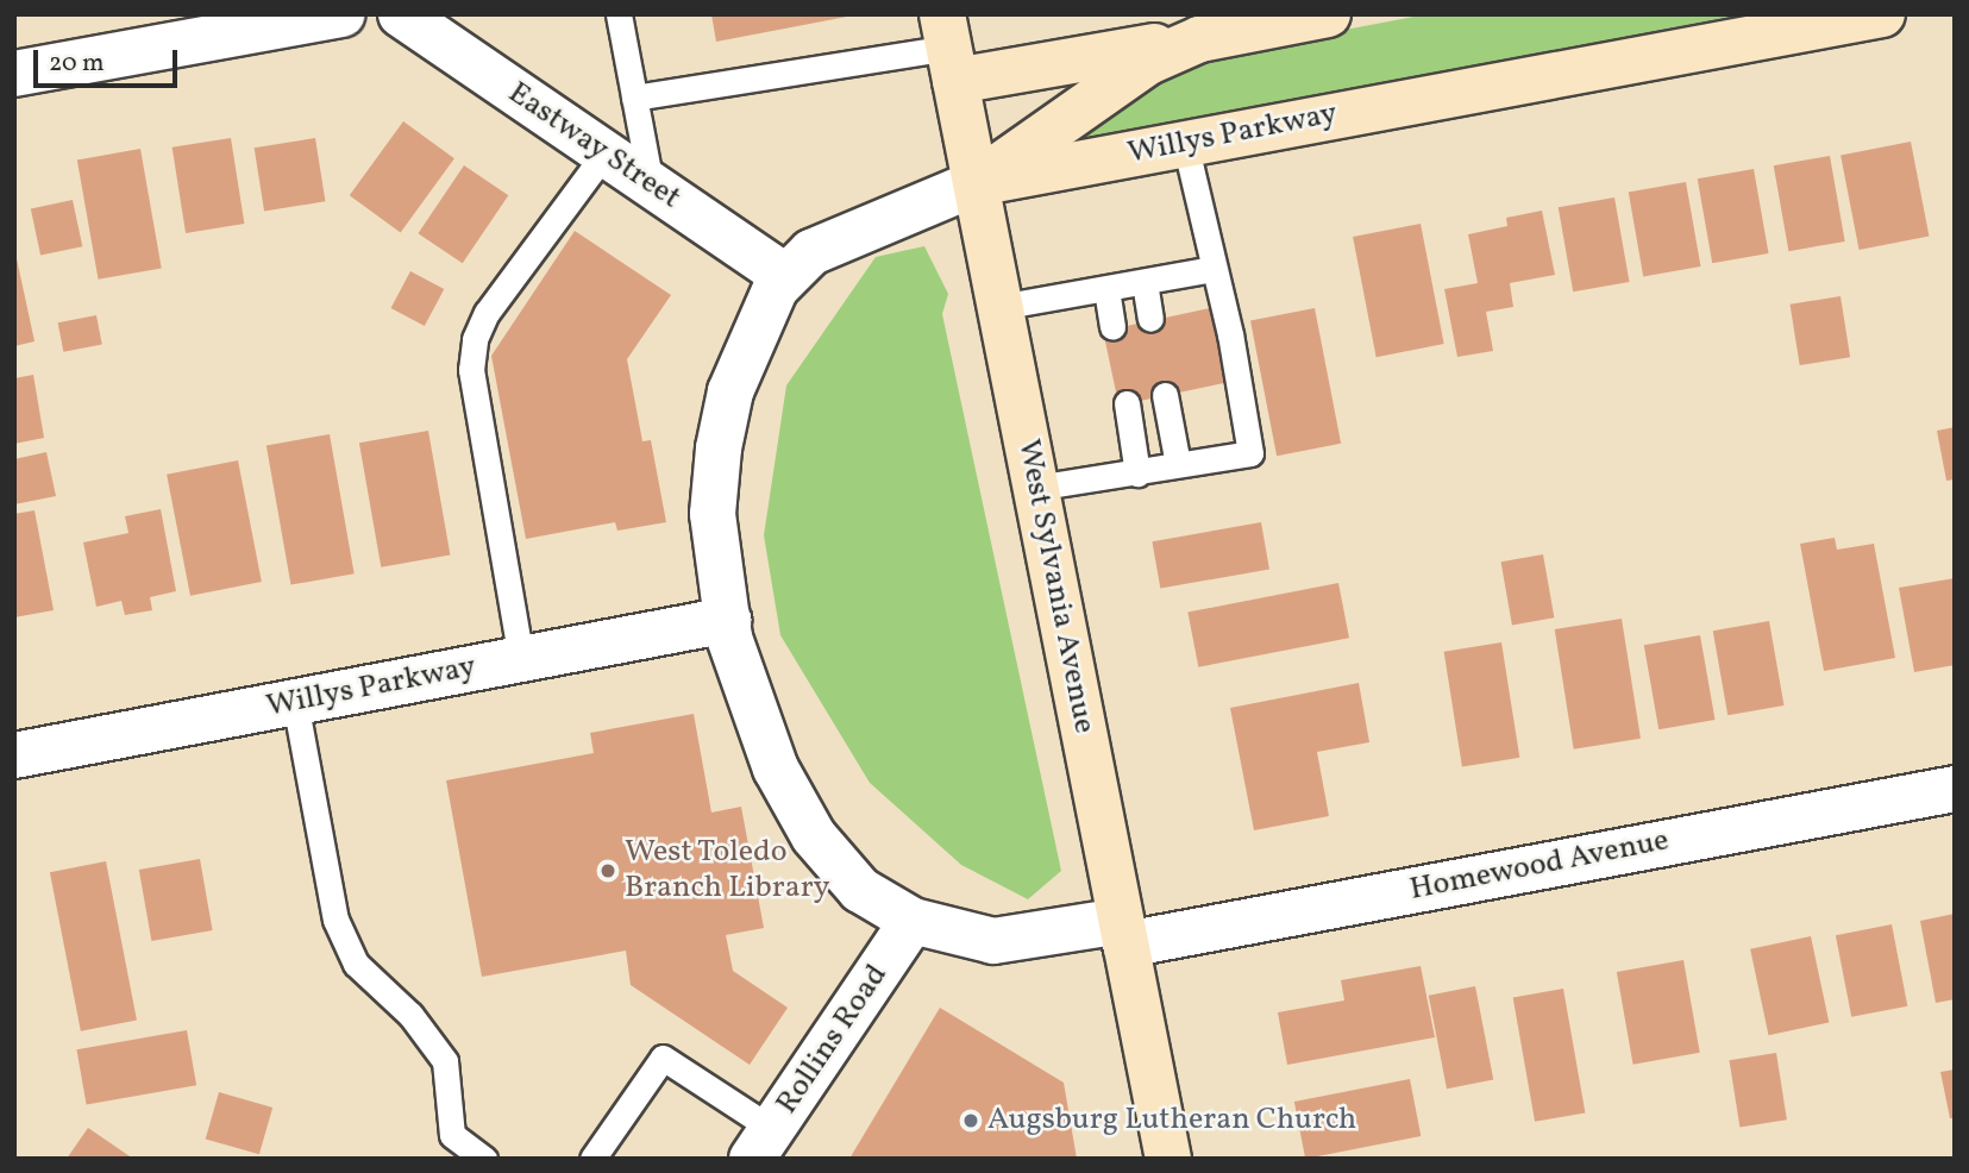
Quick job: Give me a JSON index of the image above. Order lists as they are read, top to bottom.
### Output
{
  "streets": {
    "main road": ["Willys Parkway", "West Sylvania Avenue"],
    "street": ["Eastway Street", "Homewood Avenue", "Rollins Road"]
  },
  "crossings": [
    ["Willys Parkway", "West Sylvania Avenue"],
    ["Willys Parkway", "Homewood Avenue"],
    ["Eastway Street", "Homewood Avenue"],
    ["West Sylvania Avenue", "Homewood Avenue"],
    ["Homewood Avenue", "Rollins Road"]
  ],
  "places": ["West Toledo Branch Library", "Augsburg Lutheran Church"],
  "scale_bar": "20 m"
}
